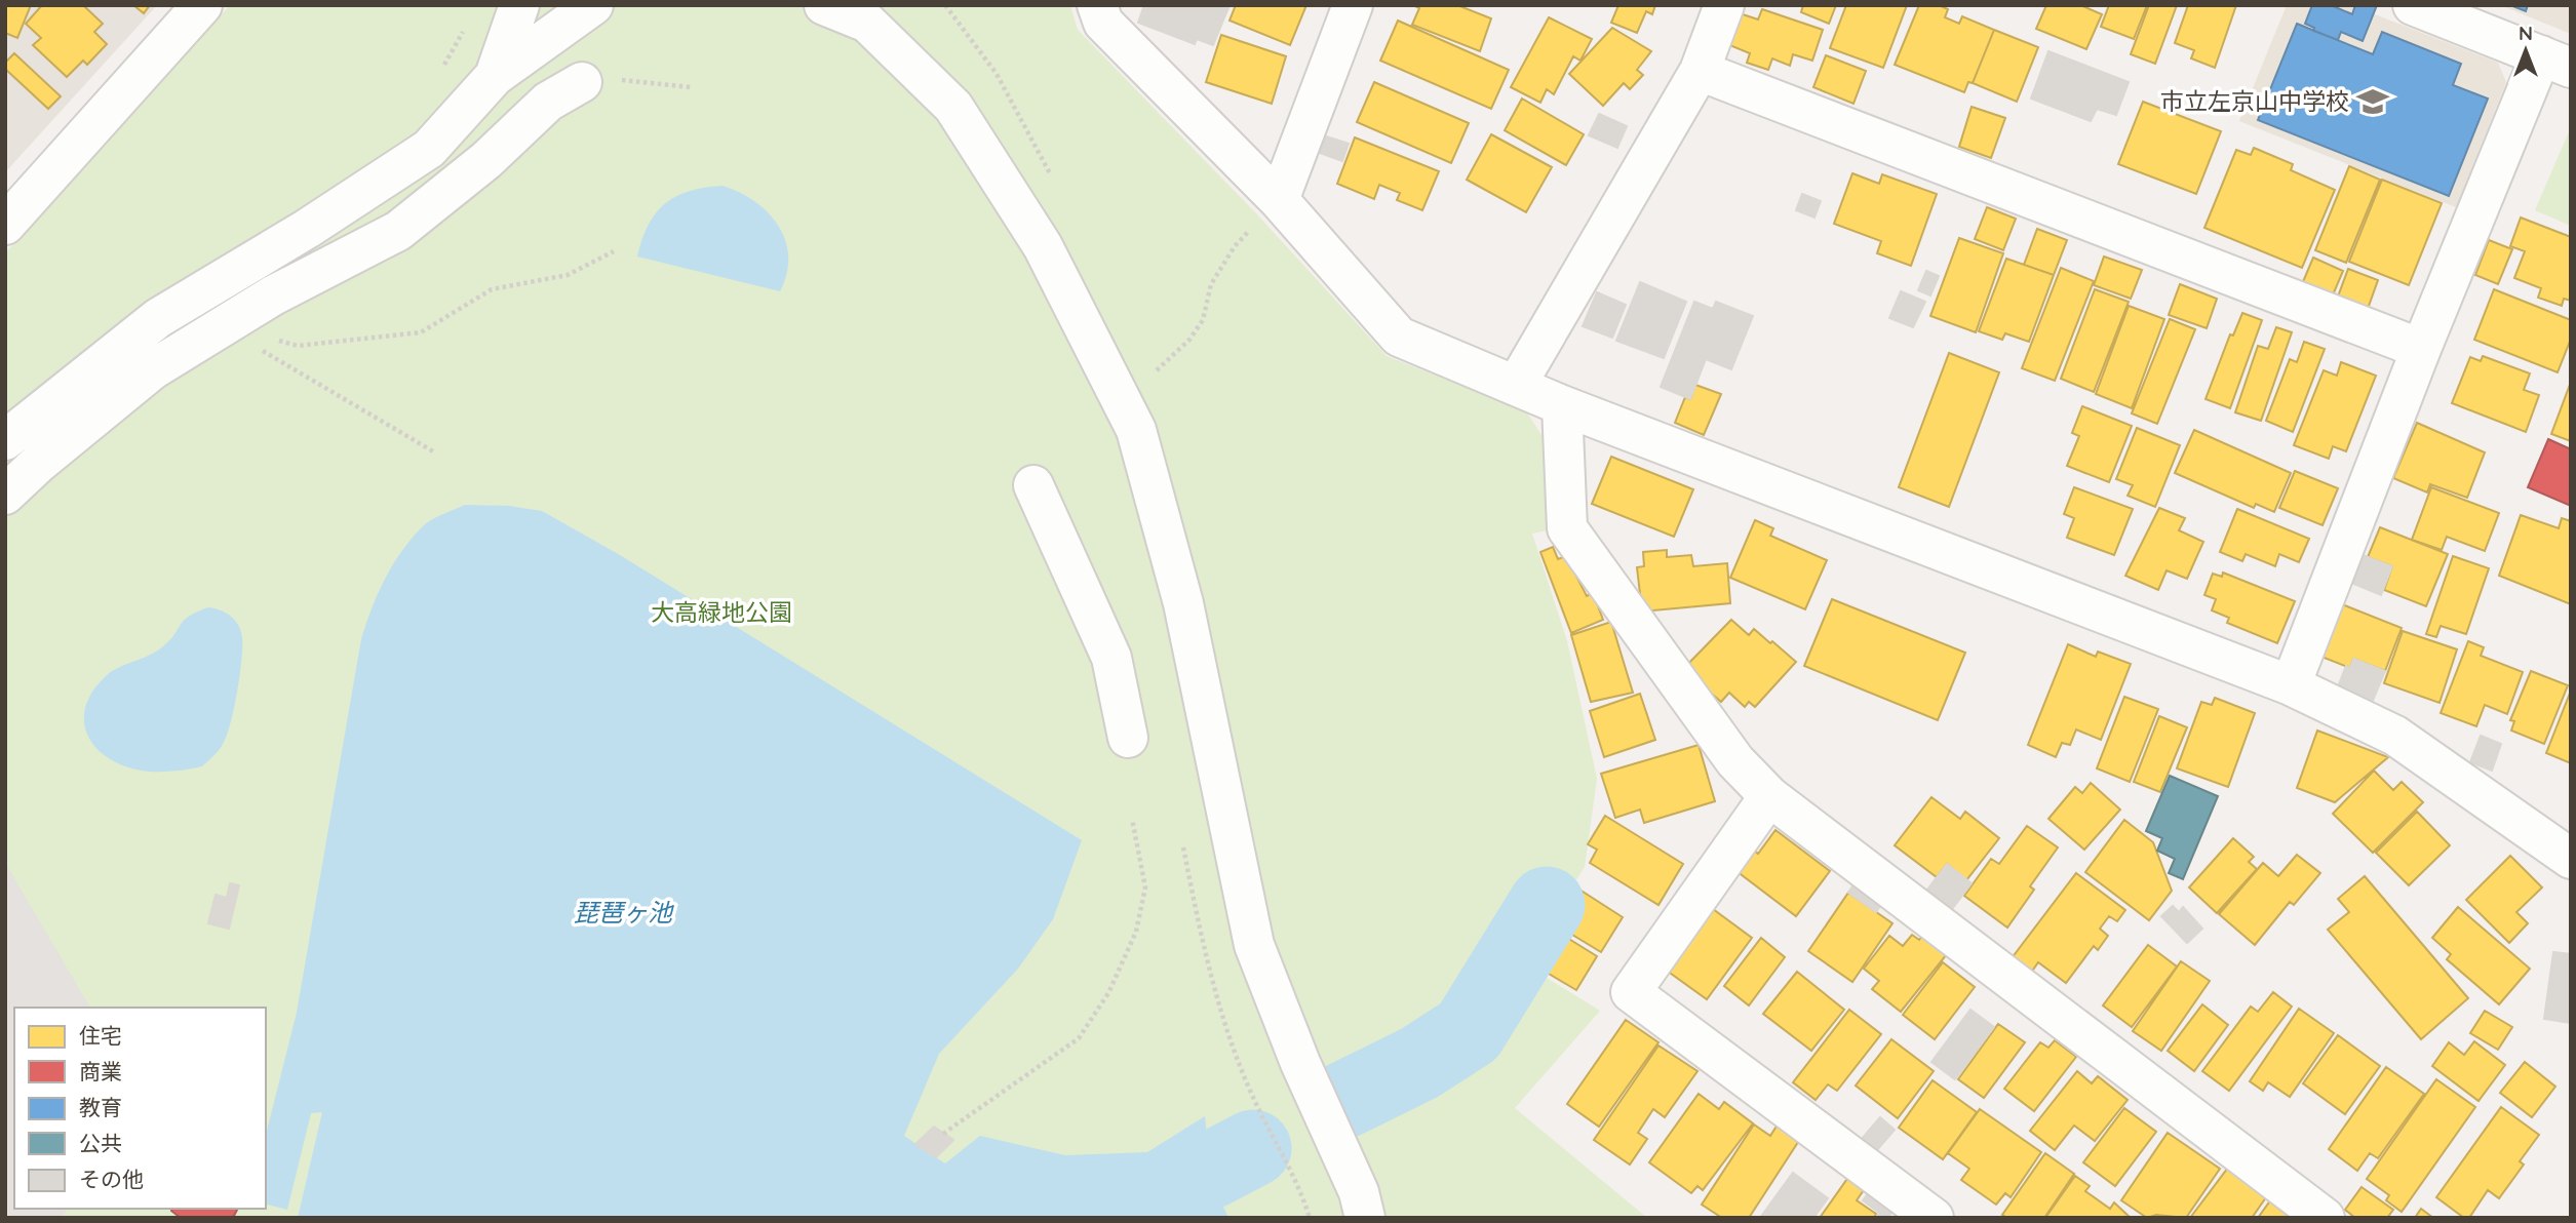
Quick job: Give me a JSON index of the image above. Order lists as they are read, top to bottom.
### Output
{
  "water": ["琵琶ヶ池"],
  "parks": ["大高緑地公園"],
  "places": {
    "school or university": ["市立左京山中学校"]
  },
  "legend": [
    "住宅",
    "商業",
    "教育",
    "公共",
    "その他"
  ],
  "north": "top"
}
